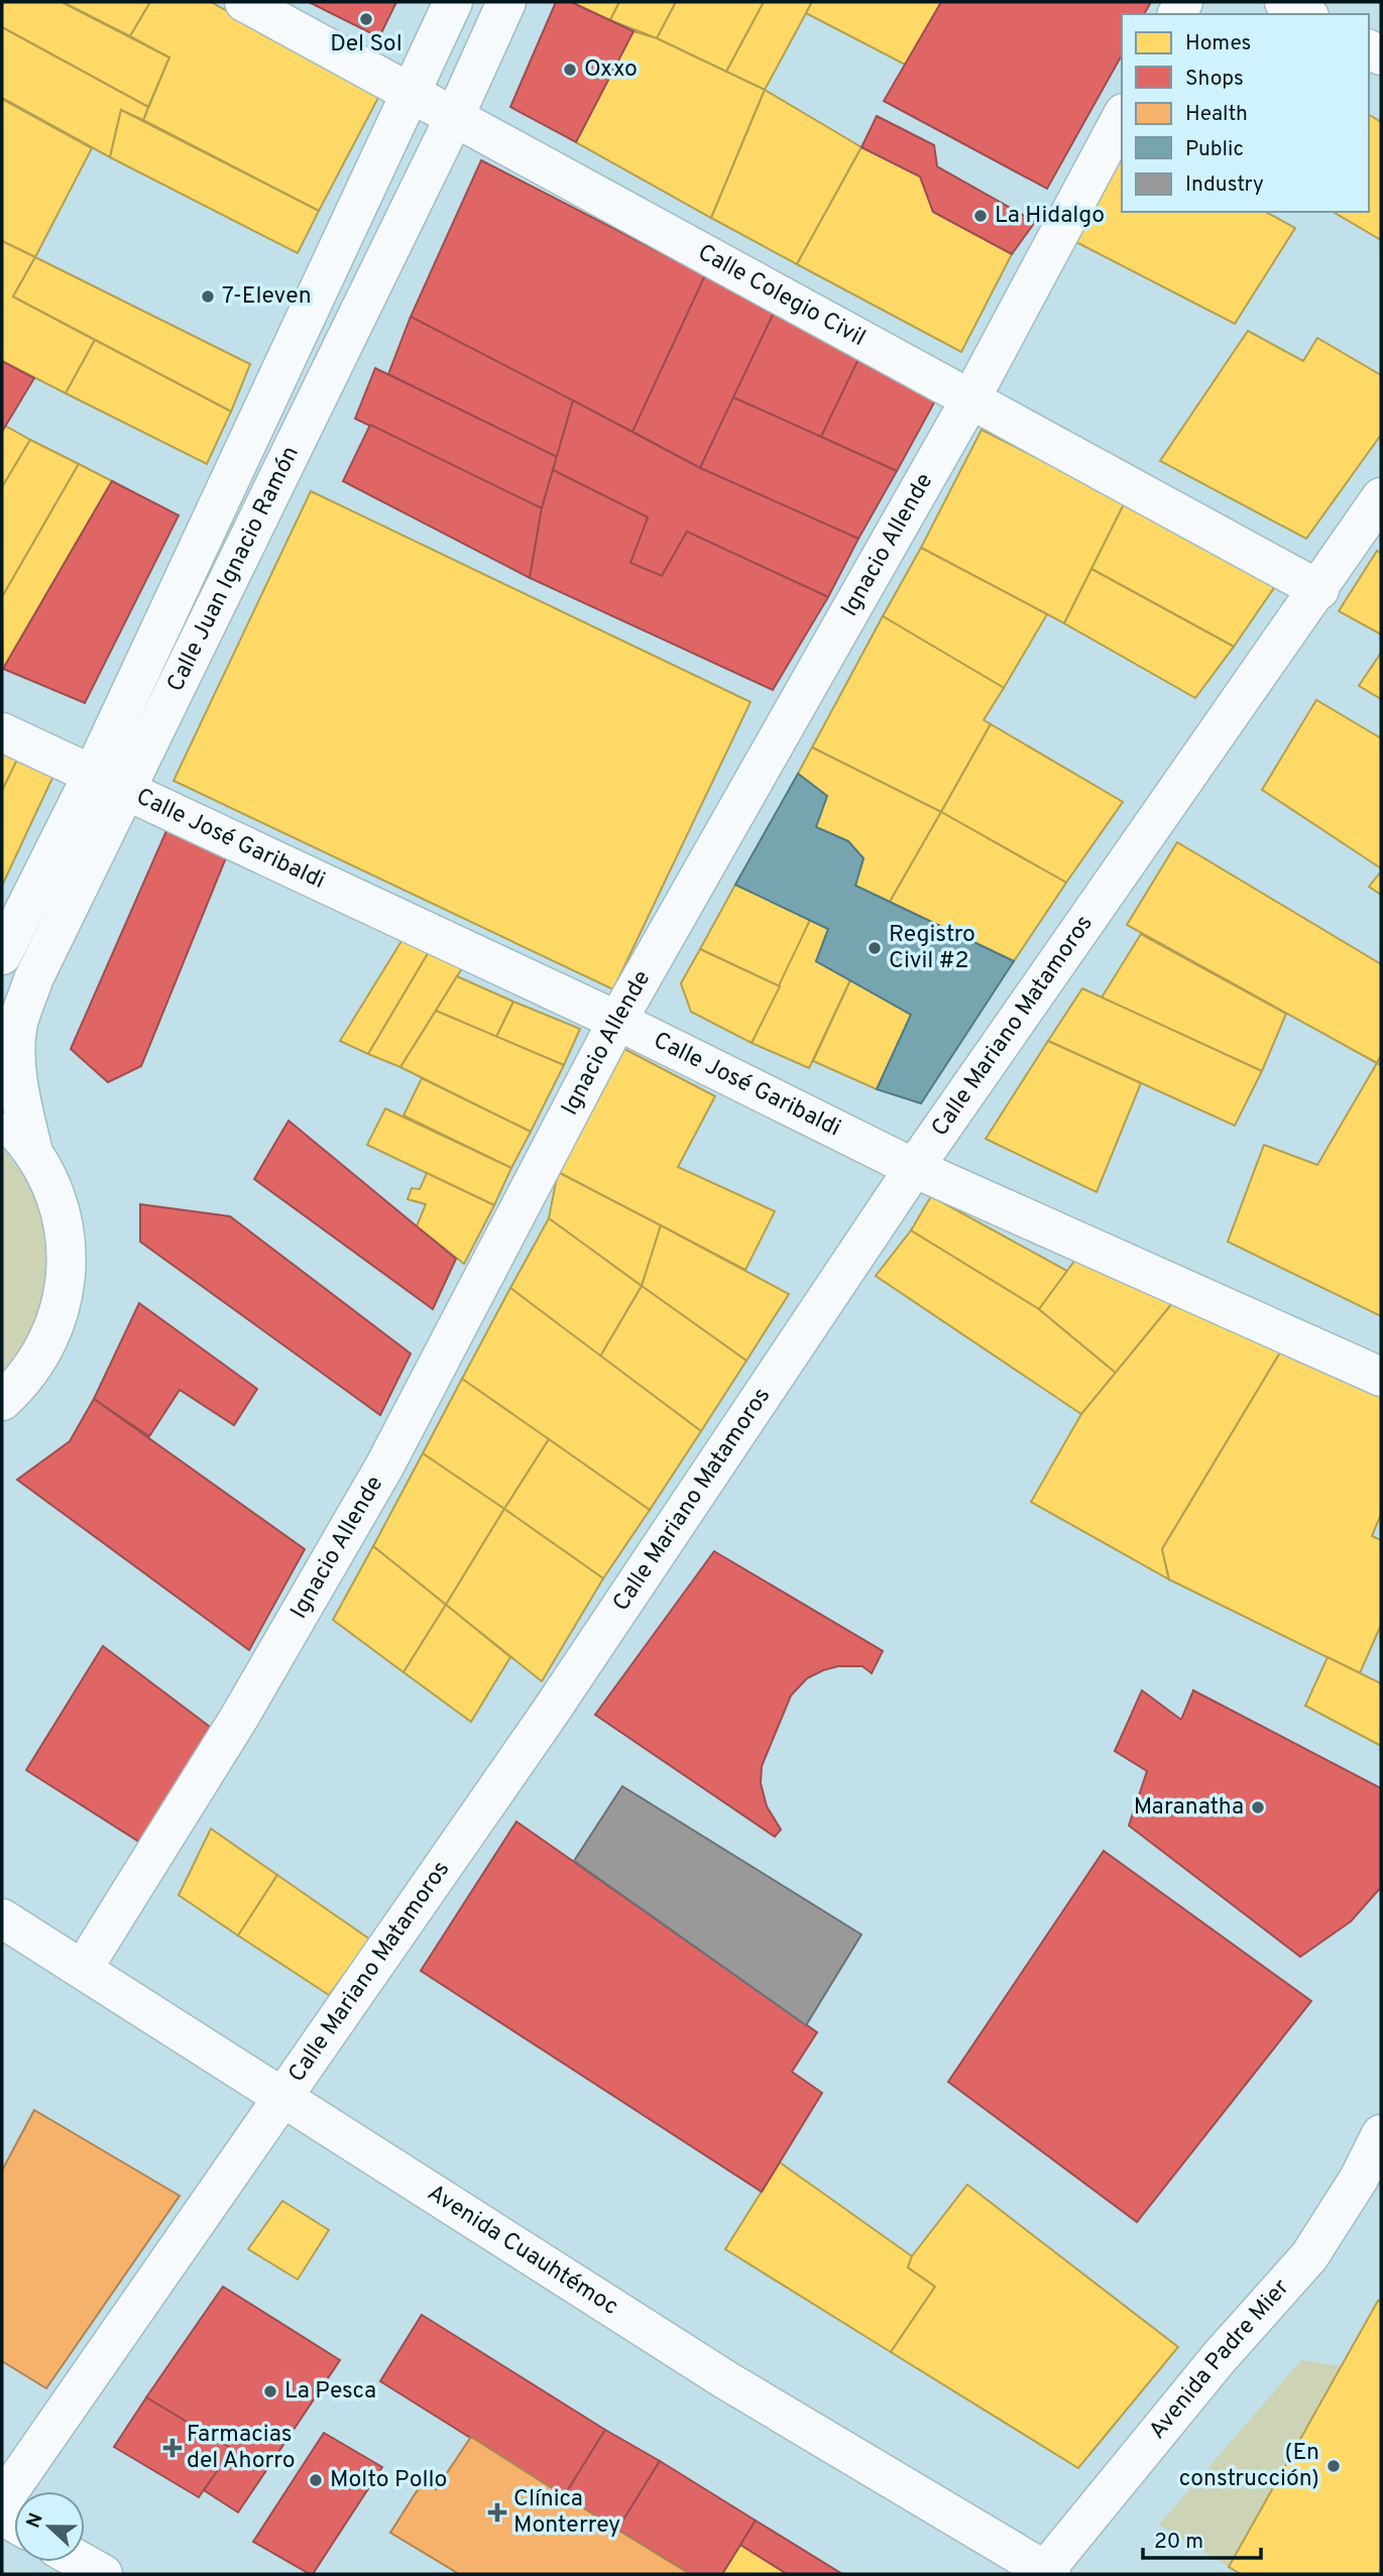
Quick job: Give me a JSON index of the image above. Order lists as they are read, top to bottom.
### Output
{
  "streets": {
    "main road": [
      "Calle Colegio Civil",
      "Ignacio Allende",
      "Calle Juan Ignacio Ramón",
      "Calle José Garibaldi",
      "Calle Mariano Matamoros",
      "Avenida Cuauhtémoc",
      "Avenida Padre Mier"
    ]
  },
  "crossings": [
    ["Calle Colegio Civil", "Ignacio Allende"],
    ["Calle Colegio Civil", "Calle Juan Ignacio Ramón"],
    ["Calle Colegio Civil", "Calle Mariano Matamoros"],
    ["Ignacio Allende", "Calle José Garibaldi"],
    ["Ignacio Allende", "Avenida Cuauhtémoc"],
    ["Calle Juan Ignacio Ramón", "Calle José Garibaldi"],
    ["Calle José Garibaldi", "Calle Mariano Matamoros"],
    ["Calle Mariano Matamoros", "Avenida Cuauhtémoc"],
    ["Avenida Cuauhtémoc", "Avenida Padre Mier"]
  ],
  "places": {
    "other": [
      "Del Sol",
      "Oxxo",
      "La Hidalgo",
      "7-Eleven",
      "Registro Civil #2",
      "Maranatha",
      "La Pesca",
      "(En construcción)",
      "Molto Pollo"
    ],
    "health": ["Farmacias del Ahorro", "Clínica Monterrey"]
  },
  "legend": [
    "Homes",
    "Shops",
    "Health",
    "Public",
    "Industry"
  ],
  "scale_bar": "20 m",
  "north": "left"
}
